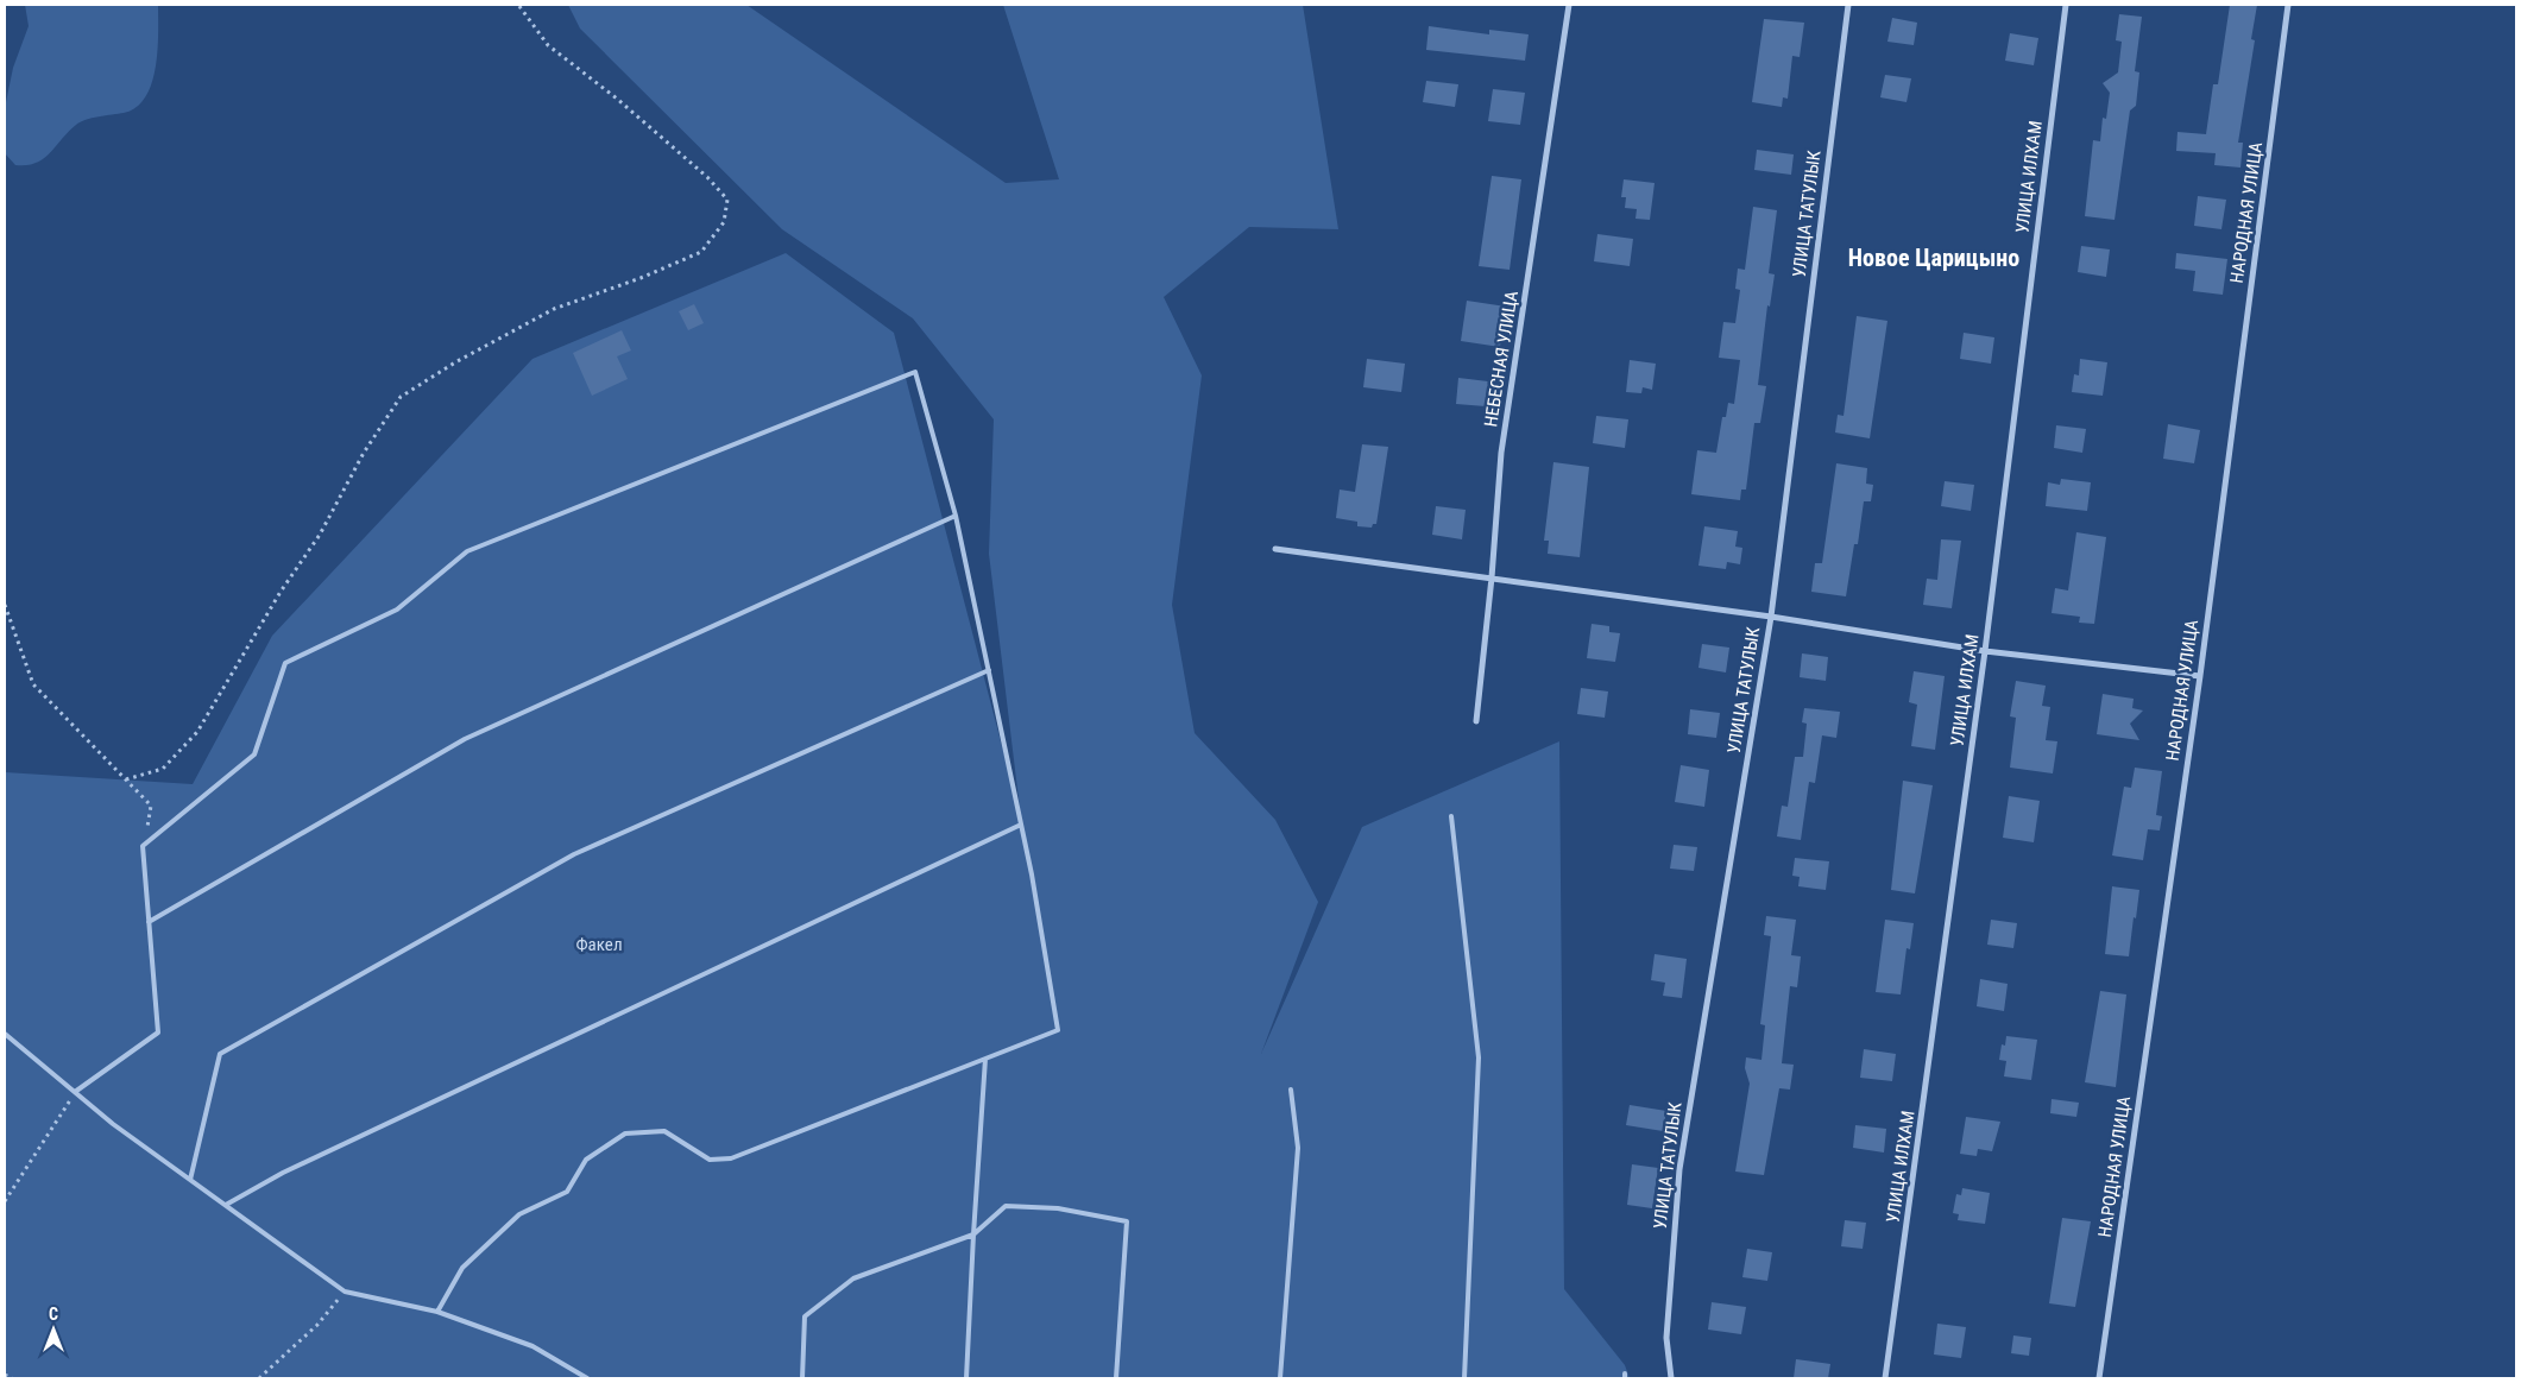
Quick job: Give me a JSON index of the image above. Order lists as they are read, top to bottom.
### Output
{
  "streets": {
    "street": [
      "УЛИЦА ИЛХАМ",
      "НАРОДНАЯ УЛИЦА",
      "УЛИЦА ТАТУЛЫК",
      "НЕБЕСНАЯ УЛИЦА"
    ]
  },
  "districts": ["Новое Царицыно"],
  "parks": ["Факел"],
  "north": "top"
}
